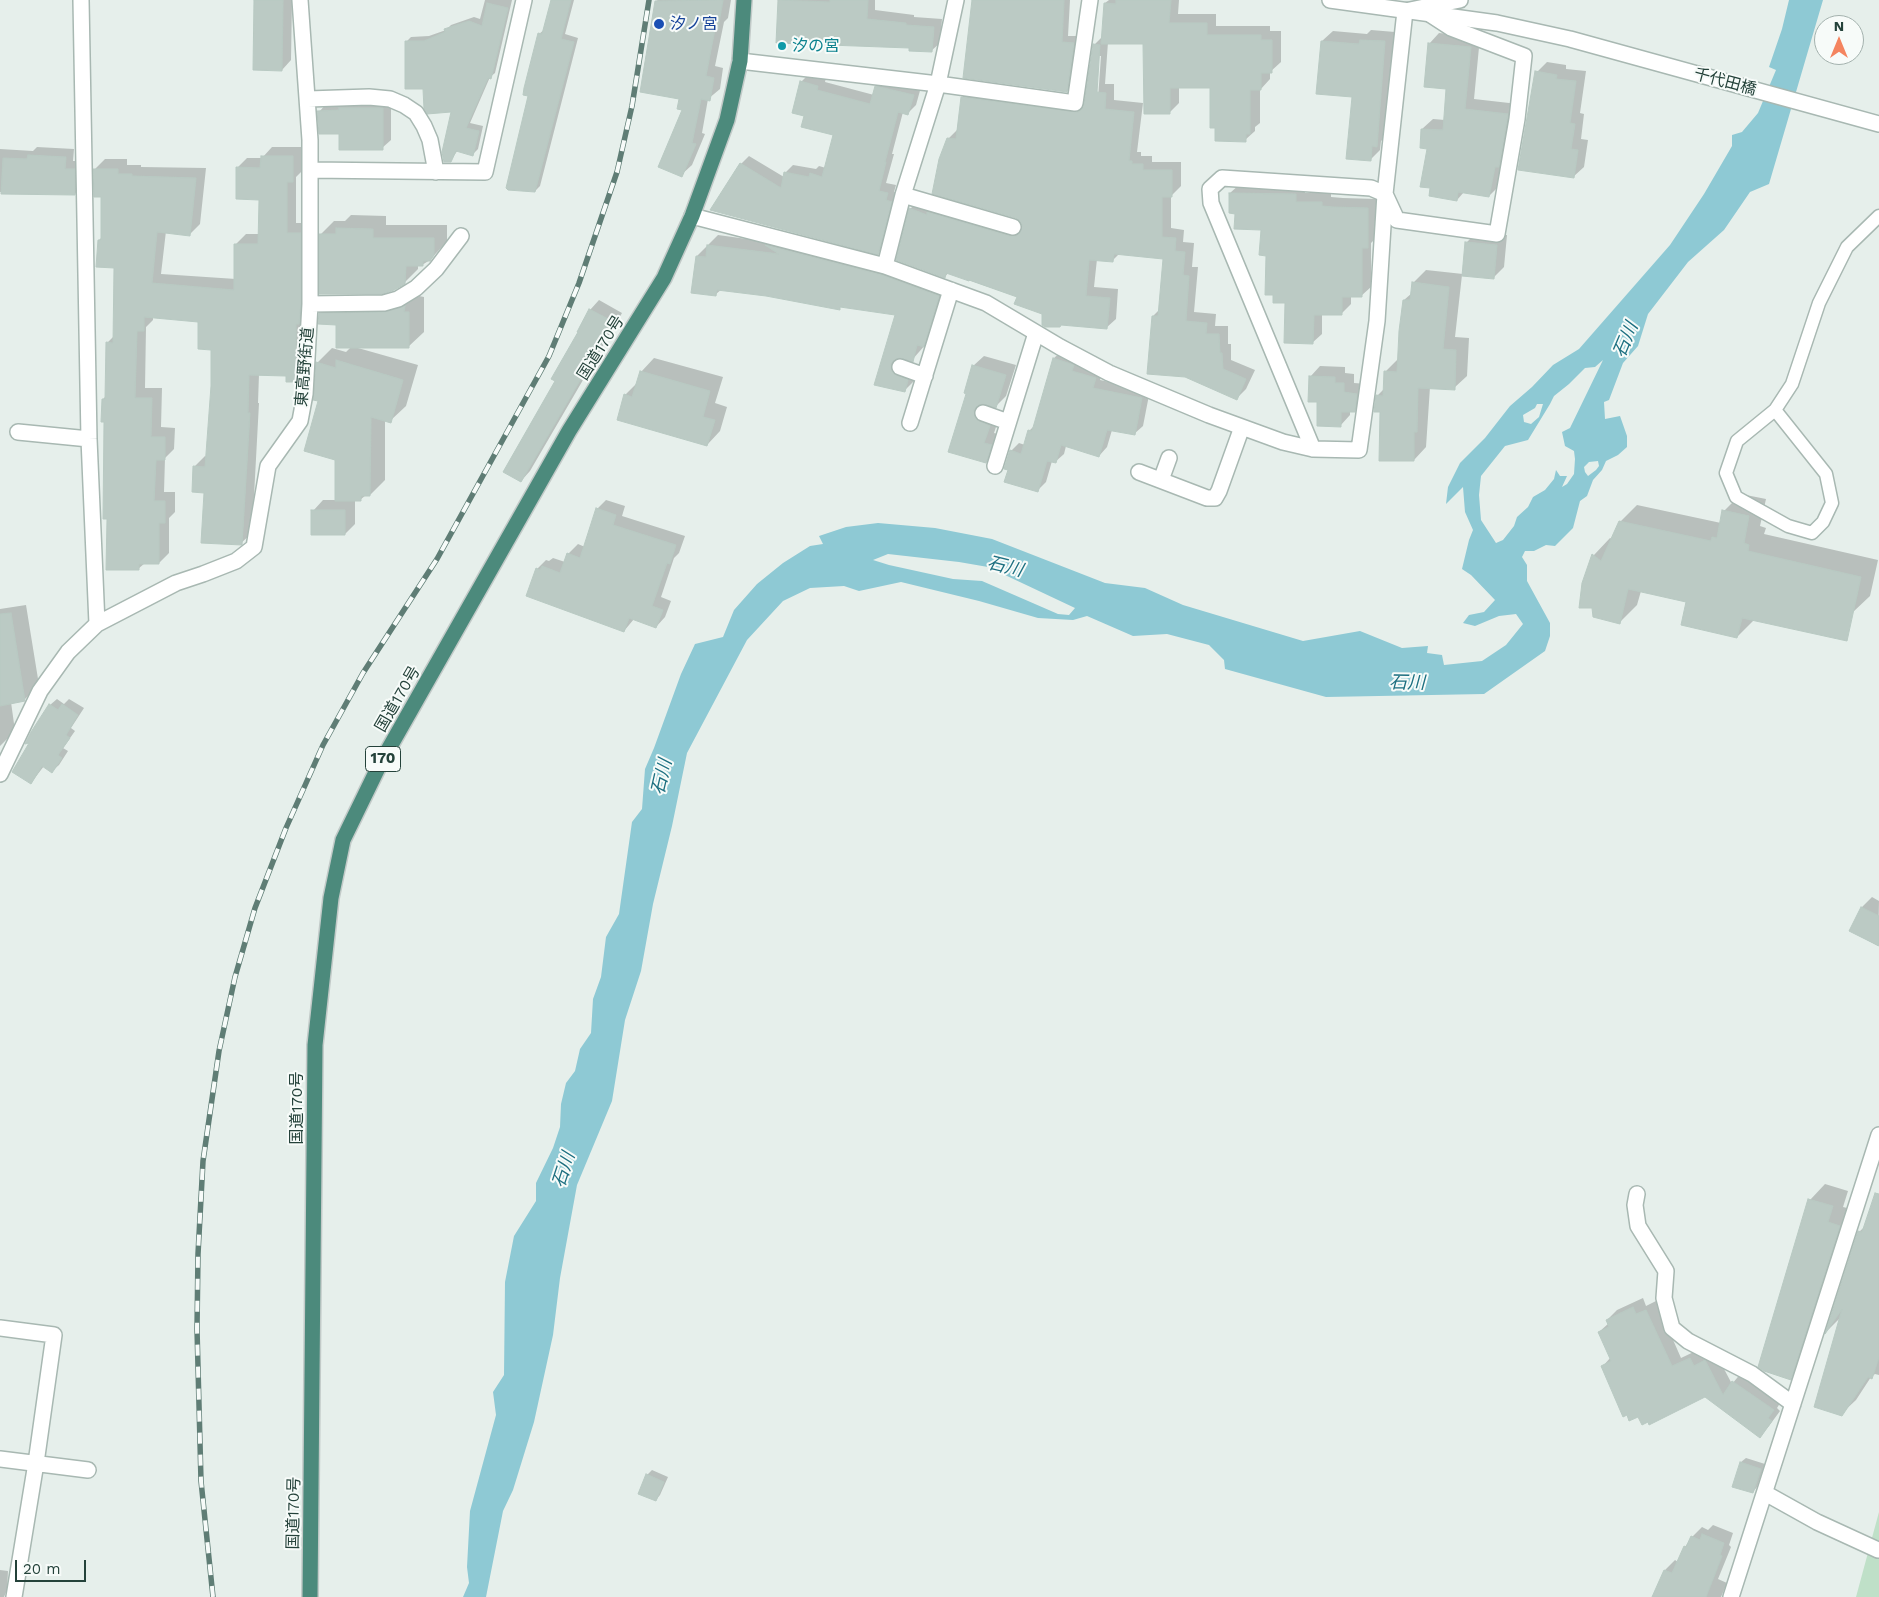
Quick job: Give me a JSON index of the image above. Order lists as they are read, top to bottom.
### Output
{
  "streets": {
    "highway": ["国道170号", "170"],
    "street": ["千代田橋", "東高野街道"]
  },
  "water": ["石川"],
  "places": ["汐ノ宮", "汐の宮"],
  "scale_bar": "20 m",
  "north": "top"
}
